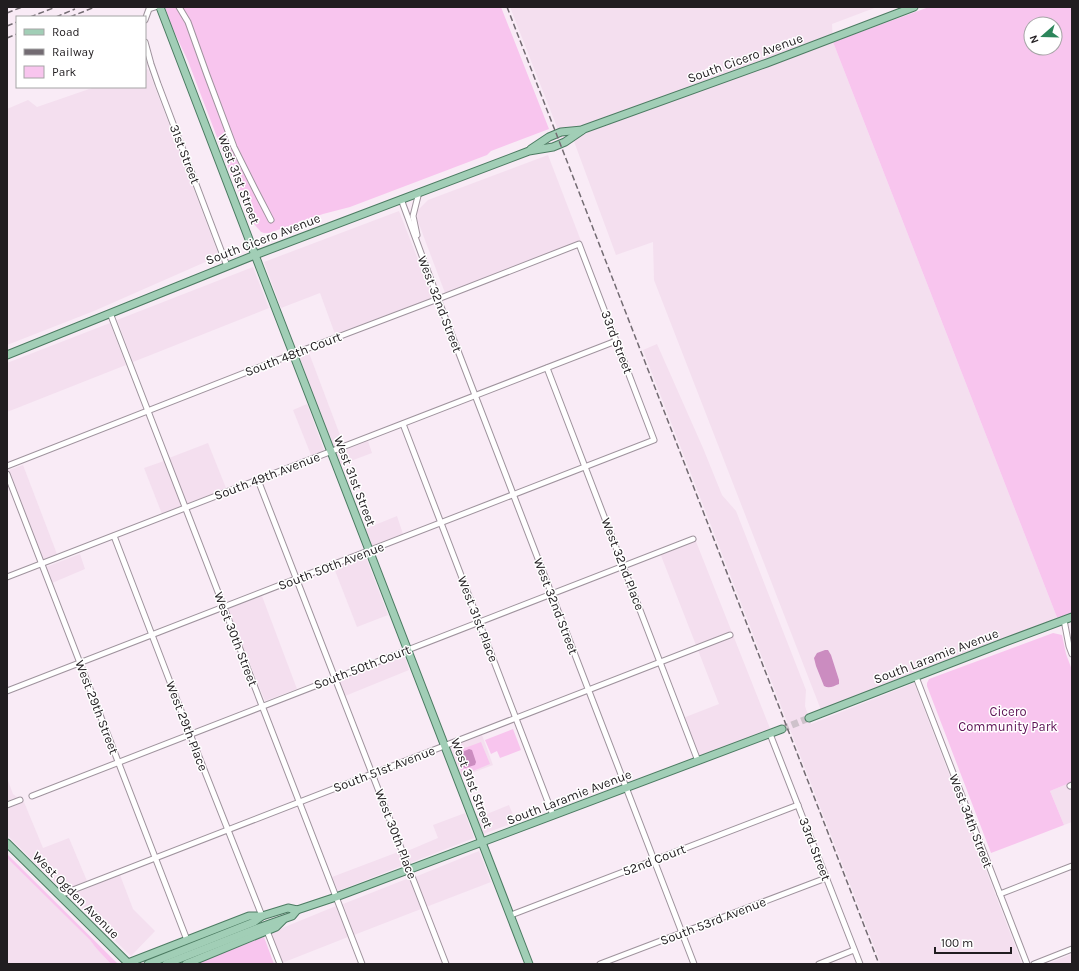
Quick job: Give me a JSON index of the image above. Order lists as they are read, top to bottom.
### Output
{
  "streets": {
    "main road": [
      "South Cicero Avenue",
      "West 31st Street",
      "South Laramie Avenue",
      "West Ogden Avenue"
    ],
    "street": [
      "31st Street",
      "West 32nd Street",
      "33rd Street",
      "South 48th Court",
      "South 49th Avenue",
      "West 32nd Place",
      "South 50th Avenue",
      "West 31st Place",
      "West 30th Street",
      "South 50th Court",
      "West 29th Street",
      "West 29th Place",
      "South 51st Avenue",
      "West 34th Street",
      "West 30th Place",
      "52nd Court",
      "South 53rd Avenue"
    ]
  },
  "crossings": [
    ["South Cicero Avenue", "31st Street"],
    ["South Cicero Avenue", "West 31st Street"],
    ["South Cicero Avenue", "West 32nd Street"],
    ["South Cicero Avenue", "West 30th Street"],
    ["West 31st Street", "South 48th Court"],
    ["West 31st Street", "South 49th Avenue"],
    ["West 31st Street", "South 50th Avenue"],
    ["West 31st Street", "South Laramie Avenue"],
    ["West 31st Street", "South 50th Court"],
    ["West 31st Street", "South 51st Avenue"],
    ["West 31st Street", "52nd Court"],
    ["West 32nd Street", "South 48th Court"],
    ["West 32nd Street", "South 49th Avenue"],
    ["West 32nd Street", "South 50th Avenue"],
    ["West 32nd Street", "South Laramie Avenue"],
    ["West 32nd Street", "South 50th Court"],
    ["West 32nd Street", "South 51st Avenue"],
    ["West 32nd Street", "52nd Court"],
    ["West 32nd Street", "South 53rd Avenue"],
    ["33rd Street", "South 48th Court"],
    ["33rd Street", "South 49th Avenue"],
    ["33rd Street", "South 50th Avenue"],
    ["33rd Street", "South Laramie Avenue"],
    ["33rd Street", "52nd Court"],
    ["33rd Street", "South 53rd Avenue"],
    ["South 48th Court", "West 30th Street"],
    ["South 49th Avenue", "West 32nd Place"],
    ["South 49th Avenue", "West 31st Place"],
    ["South 49th Avenue", "West 30th Street"],
    ["South 49th Avenue", "West 29th Street"],
    ["South 49th Avenue", "West 29th Place"],
    ["South 49th Avenue", "West 30th Place"],
    ["West 32nd Place", "South 50th Avenue"],
    ["West 32nd Place", "South Laramie Avenue"],
    ["West 32nd Place", "South 50th Court"],
    ["West 32nd Place", "South 51st Avenue"],
    ["South 50th Avenue", "West 31st Place"],
    ["South 50th Avenue", "West 30th Street"],
    ["South 50th Avenue", "West 29th Street"],
    ["South 50th Avenue", "West 29th Place"],
    ["South 50th Avenue", "West 30th Place"],
    ["West 31st Place", "South Laramie Avenue"],
    ["West 31st Place", "South 50th Court"],
    ["West 31st Place", "South 51st Avenue"],
    ["West 30th Street", "South Laramie Avenue"],
    ["West 30th Street", "South 50th Court"],
    ["West 30th Street", "South 51st Avenue"],
    ["South Laramie Avenue", "West 29th Place"],
    ["South Laramie Avenue", "West 34th Street"],
    ["South Laramie Avenue", "West 30th Place"],
    ["South 50th Court", "West 29th Street"],
    ["South 50th Court", "West 29th Place"],
    ["South 50th Court", "West 30th Place"],
    ["West 29th Street", "South 51st Avenue"],
    ["West 29th Place", "South 51st Avenue"],
    ["South 51st Avenue", "West 30th Place"],
    ["South 51st Avenue", "West Ogden Avenue"]
  ],
  "parks": ["Cicero Community Park"],
  "legend": ["Road", "Railway", "Park"],
  "scale_bar": "100 m",
  "north": "left"
}
